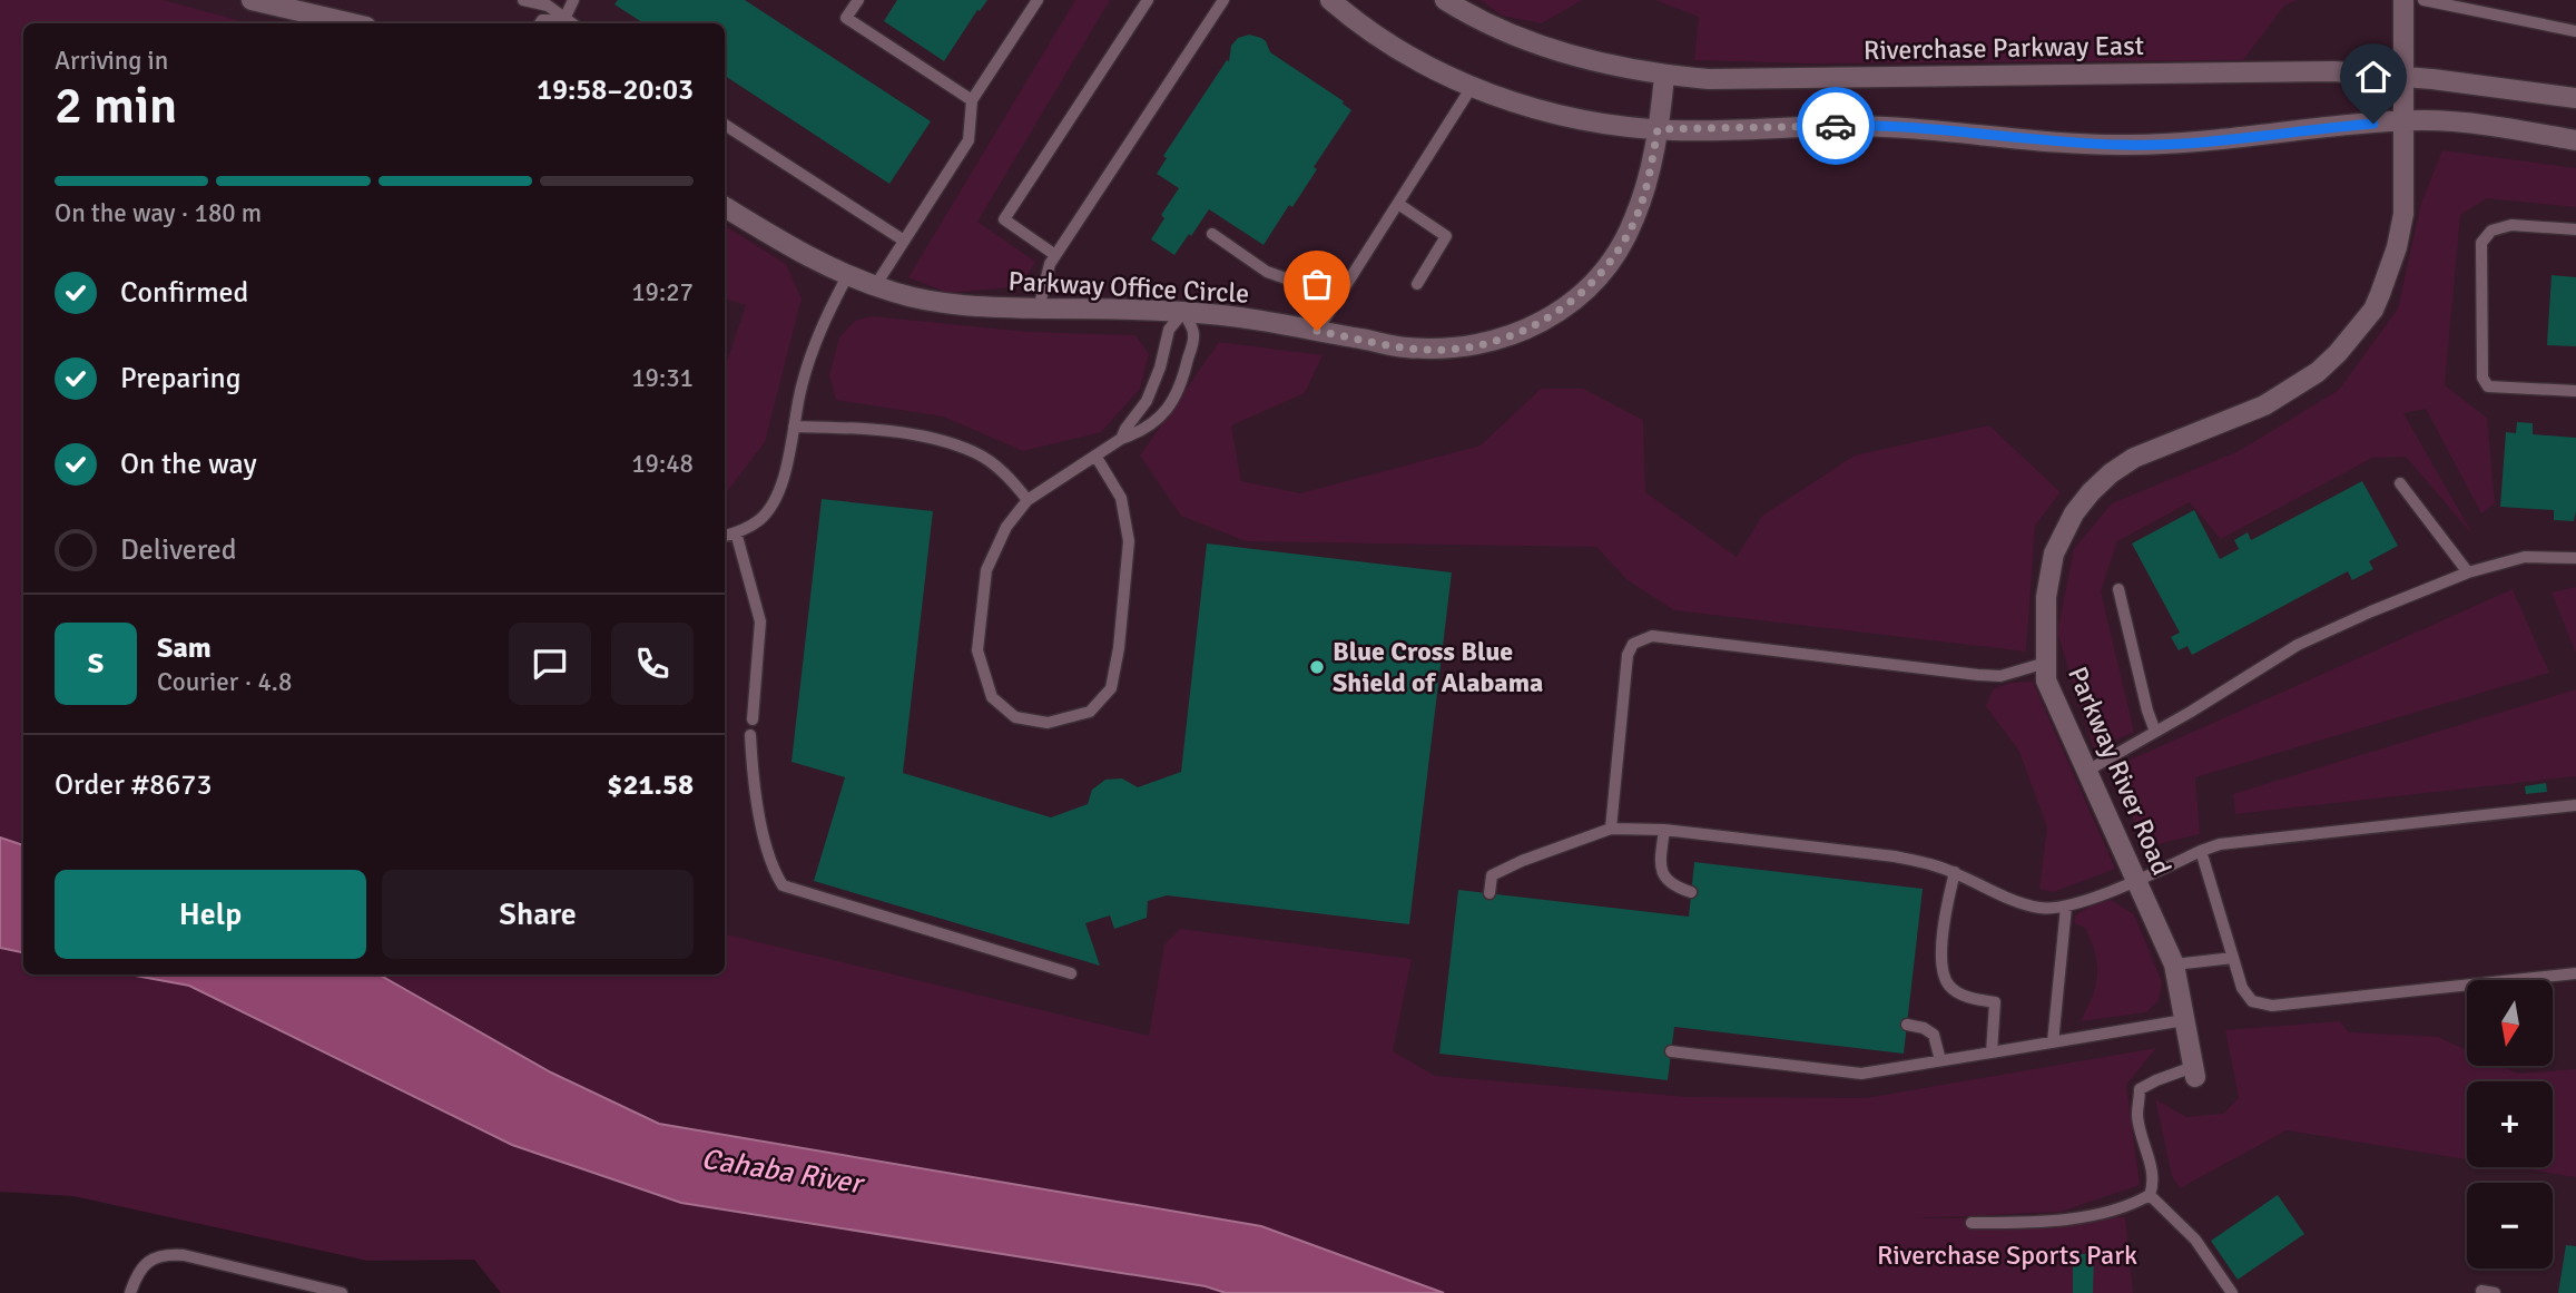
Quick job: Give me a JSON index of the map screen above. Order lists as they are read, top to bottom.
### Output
{
  "streets": {
    "street": ["Riverchase Parkway East", "Parkway Office Circle", "Parkway River Road"]
  },
  "crossings": [
    ["Riverchase Parkway East", "Parkway Office Circle"],
    ["Riverchase Parkway East", "Parkway River Road"]
  ],
  "water": ["Cahaba River"],
  "parks": ["Riverchase Sports Park"],
  "places": ["Blue Cross Blue Shield of Alabama"],
  "north": "bottom",
  "page": {
    "heading": ["2 min", "Arriving in", "19:58–20:03"],
    "panel": [
      "Sam",
      "Courier · 4.8",
      "Order #8673",
      "$21.58"
    ],
    "bar": "On the way · 180 m",
    "list": [
      ["Confirmed", "19:27"],
      ["Preparing", "19:31"],
      ["On the way", "19:48"],
      "Delivered"
    ],
    "round": "S",
    "buttons": ["Help", "Share"],
    "map_buttons": ["+", "−"]
  }
}
